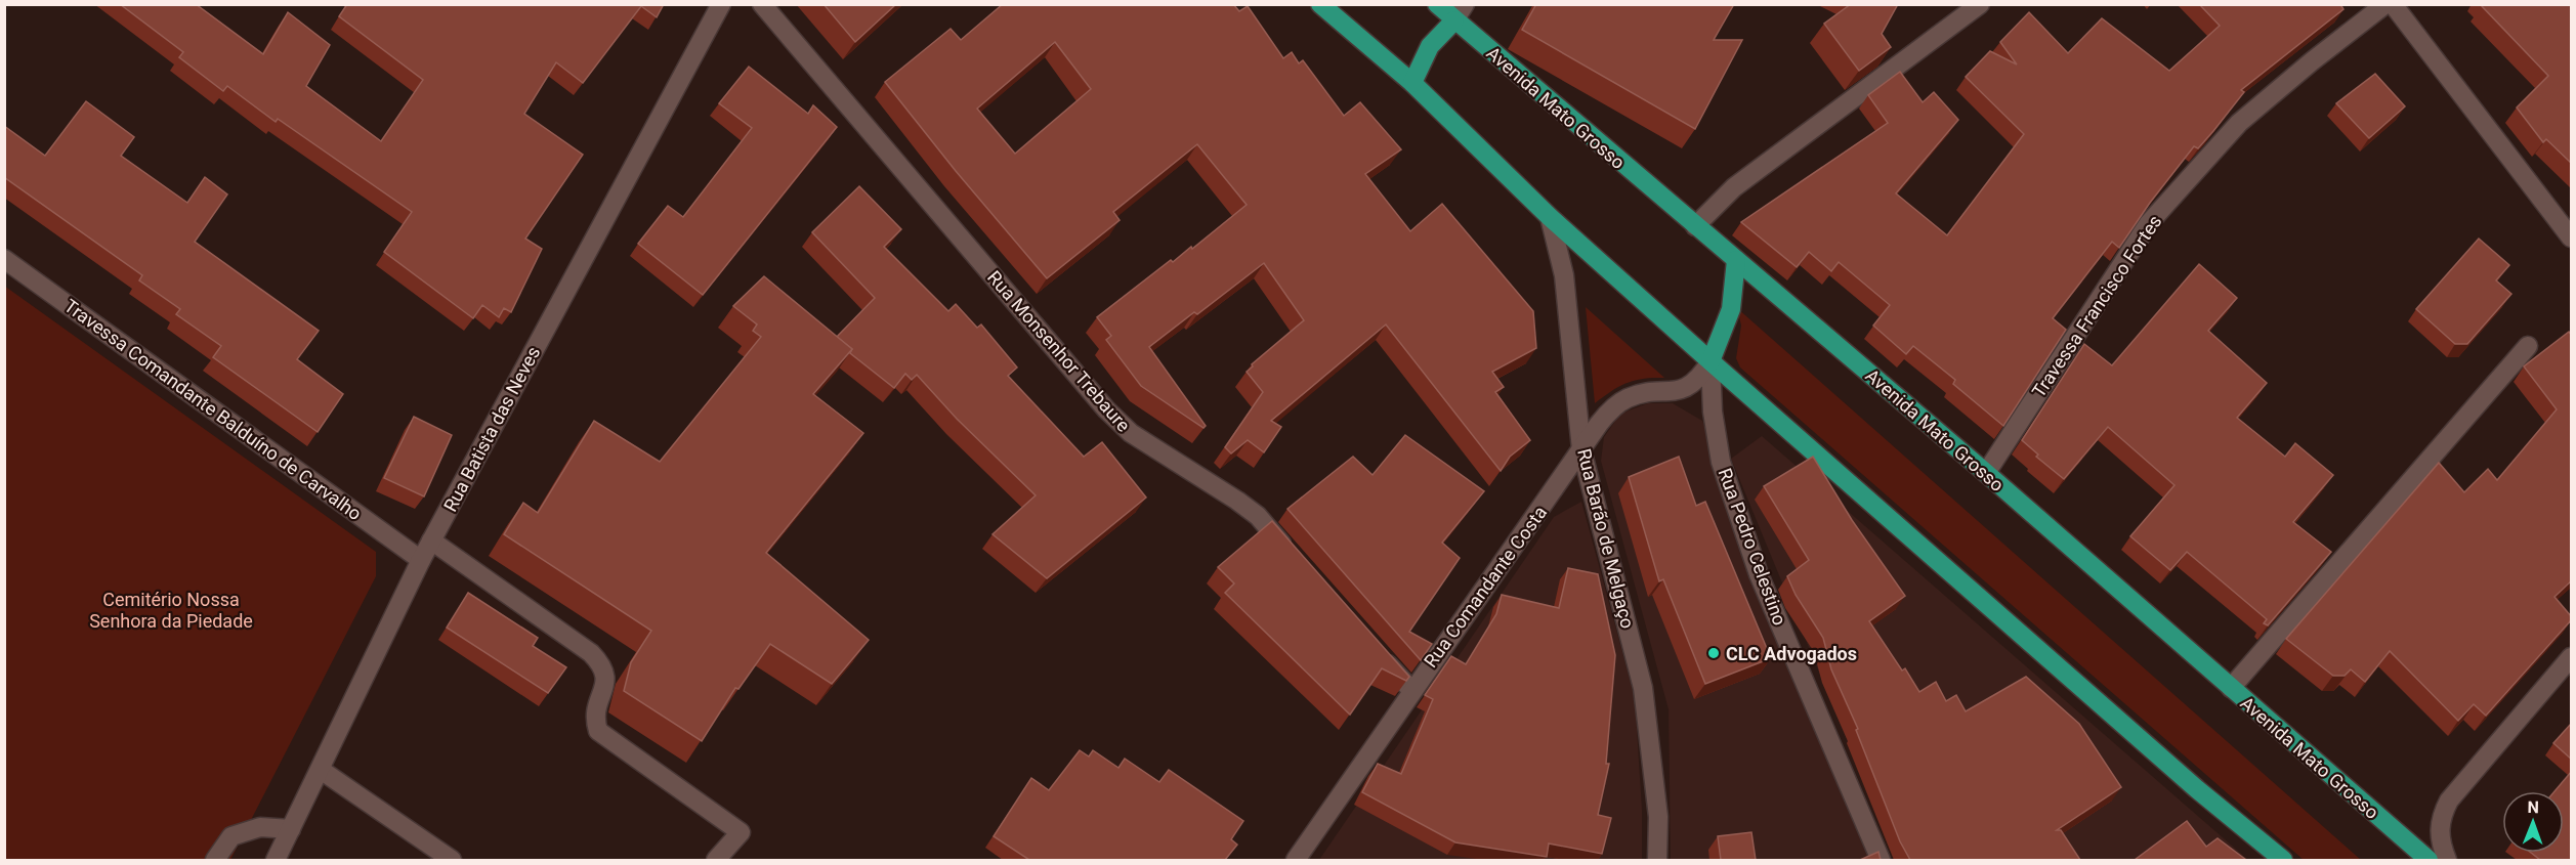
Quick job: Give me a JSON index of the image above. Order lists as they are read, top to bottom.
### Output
{
  "streets": {
    "main road": ["Avenida Mato Grosso"],
    "street": [
      "Travessa Francisco Fortes",
      "Rua Monsenhor Trebaure",
      "Travessa Comandante Balduíno de Carvalho",
      "Rua Batista das Neves",
      "Rua Barão de Melgaço",
      "Rua Pedro Celestino",
      "Rua Comandante Costa"
    ]
  },
  "crossings": [
    ["Avenida Mato Grosso", "Travessa Francisco Fortes"],
    ["Travessa Comandante Balduíno de Carvalho", "Rua Batista das Neves"],
    ["Rua Barão de Melgaço", "Rua Comandante Costa"],
    ["Rua Pedro Celestino", "Rua Comandante Costa"]
  ],
  "parks": ["Cemitério Nossa Senhora da Piedade"],
  "places": ["CLC Advogados"],
  "north": "top"
}
